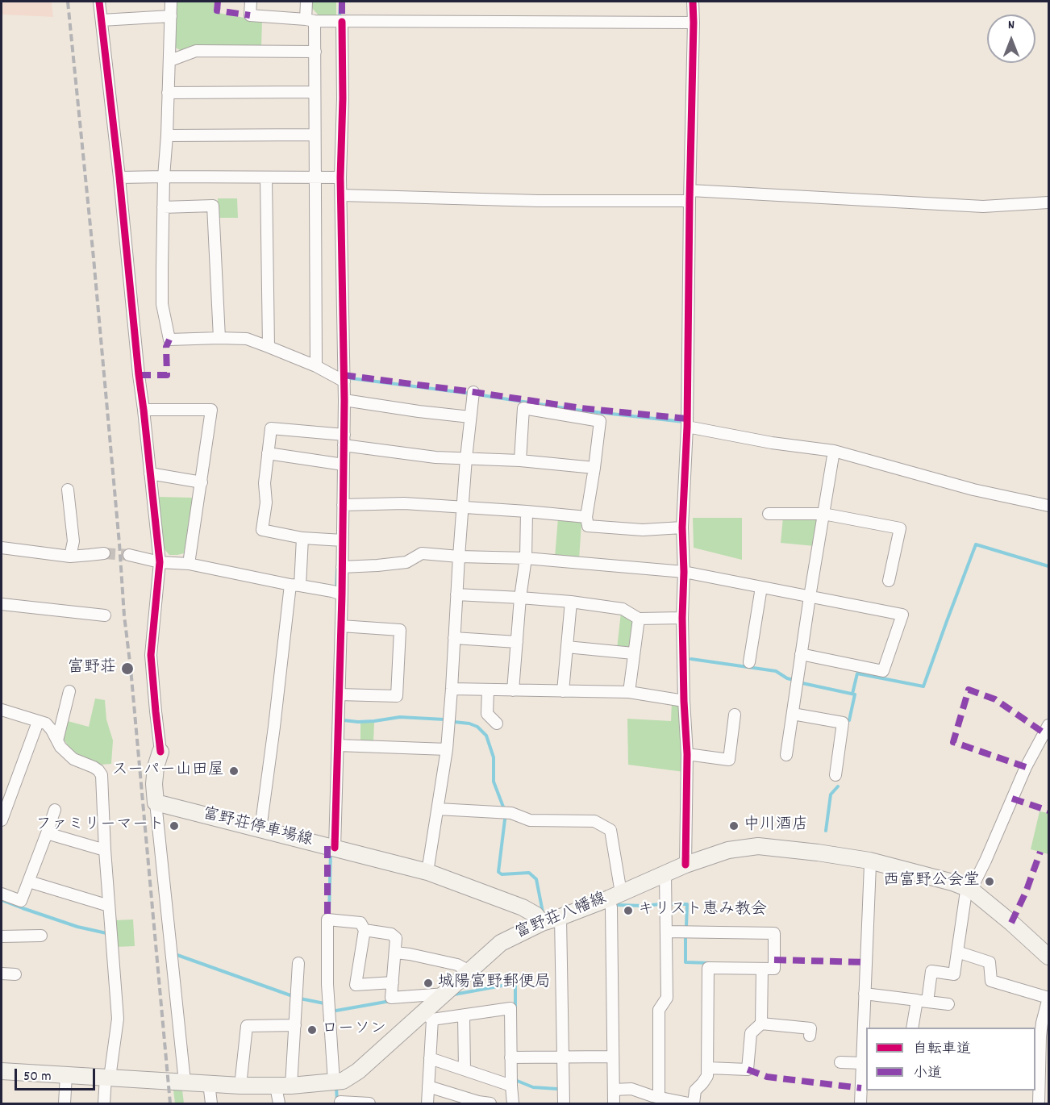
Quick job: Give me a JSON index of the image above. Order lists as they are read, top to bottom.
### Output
{
  "streets": {
    "main road": ["富野荘停車場線", "富野荘八幡線"]
  },
  "crossings": [
    ["富野荘停車場線", "富野荘八幡線"]
  ],
  "places": [
    "富野荘",
    "スーパー山田屋",
    "ファミリーマート",
    "中川酒店",
    "西富野公会堂",
    "キリスト恵み教会",
    "城陽富野郵便局",
    "ローソン"
  ],
  "legend": ["自転車道", "小道"],
  "scale_bar": "50 m",
  "north": "top"
}
